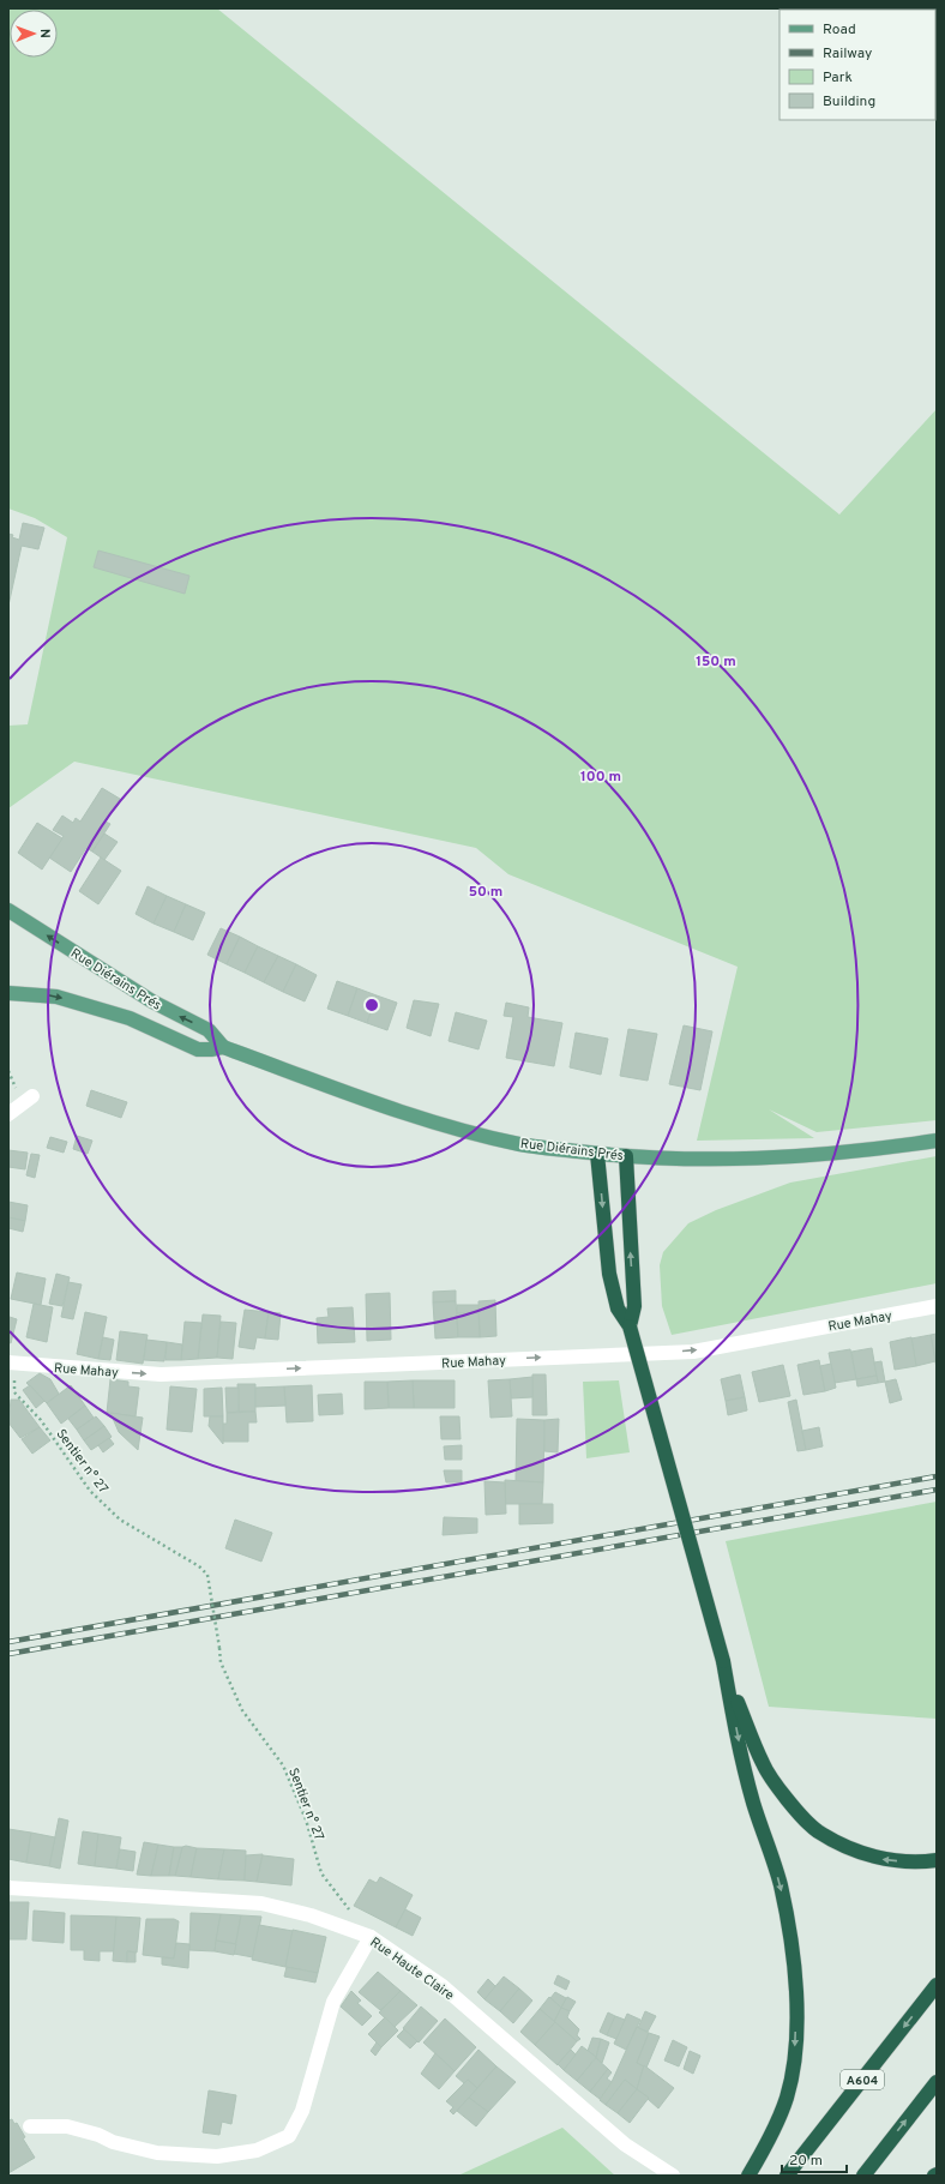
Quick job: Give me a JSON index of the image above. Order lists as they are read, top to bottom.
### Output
{
  "streets": {
    "highway": ["A604"],
    "main road": ["Rue Diérains Prés"],
    "street": ["Rue Mahay", "Rue Haute Claire"],
    "path": ["Sentier n° 27"]
  },
  "crossings": [
    ["Rue Mahay", "Sentier n° 27"],
    ["Sentier n° 27", "Rue Haute Claire"]
  ],
  "one_way": ["Rue Mahay"],
  "legend": [
    "Road",
    "Railway",
    "Park",
    "Building"
  ],
  "scale_bar": "20 m",
  "north": "right",
  "rings": ["150 m", "100 m", "50 m"]
}
